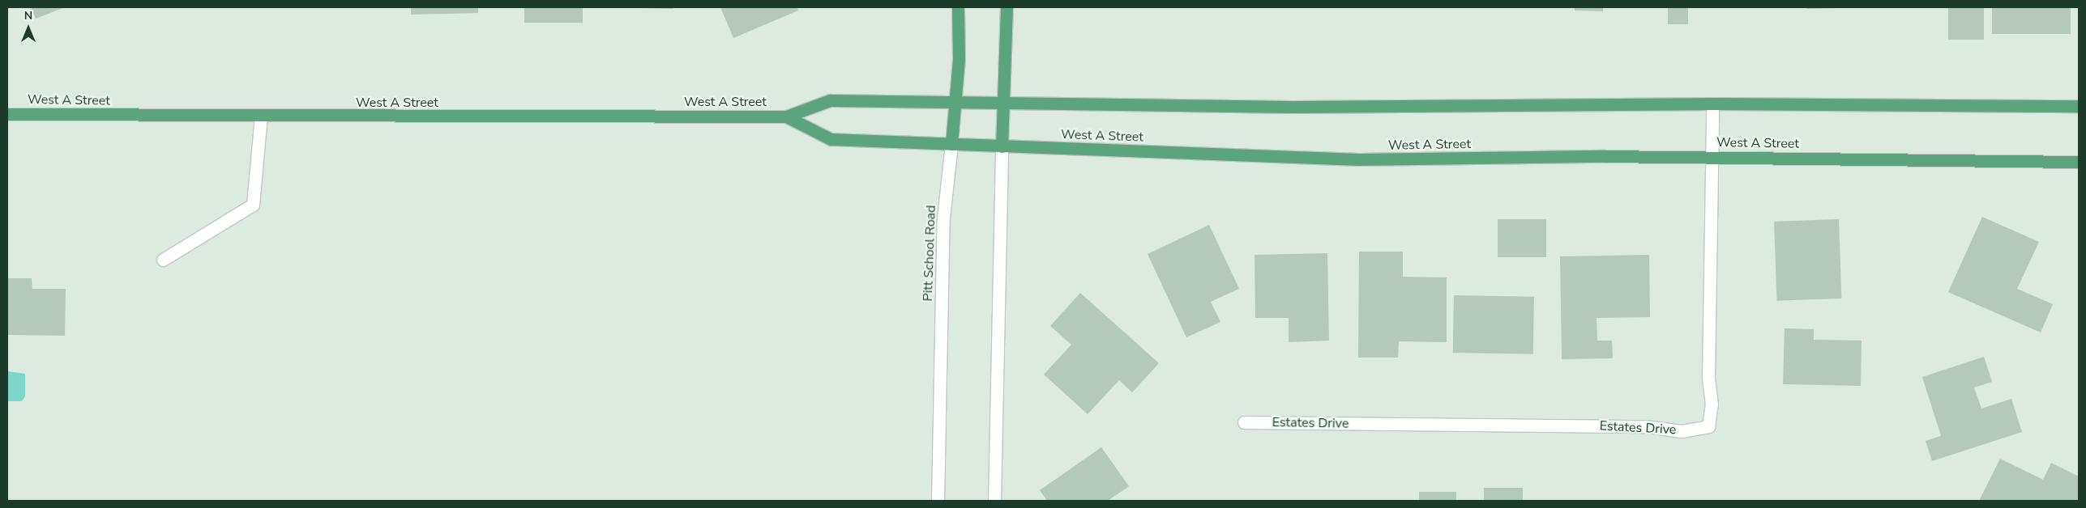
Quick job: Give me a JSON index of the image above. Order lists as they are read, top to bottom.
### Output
{
  "streets": {
    "main road": ["West A Street", "Pitt School Road"],
    "street": ["Estates Drive"]
  },
  "crossings": [
    ["West A Street", "Pitt School Road"],
    ["West A Street", "Estates Drive"]
  ],
  "north": "top"
}
